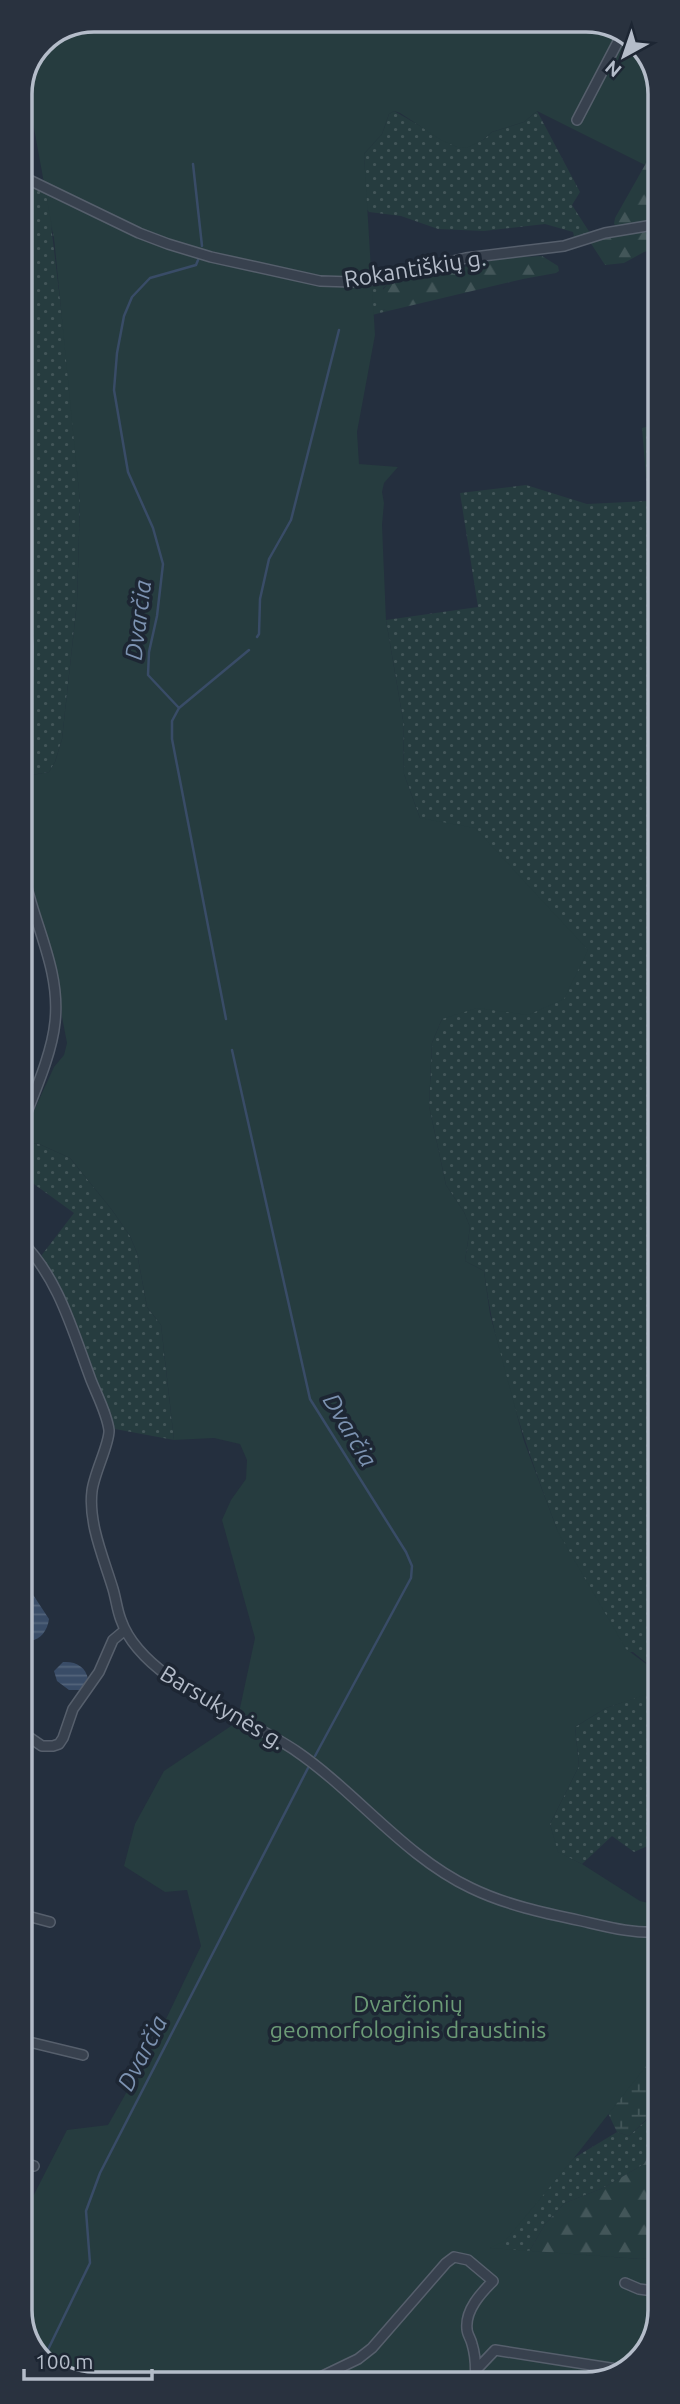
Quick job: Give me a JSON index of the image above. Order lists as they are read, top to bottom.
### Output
{
  "streets": {
    "street": ["Rokantiškių g.", "Barsukynės g."]
  },
  "water": ["Dvarčia"],
  "parks": ["Dvarčionių geomorfologinis draustinis"],
  "scale_bar": "100 m",
  "north": "bottom left"
}
